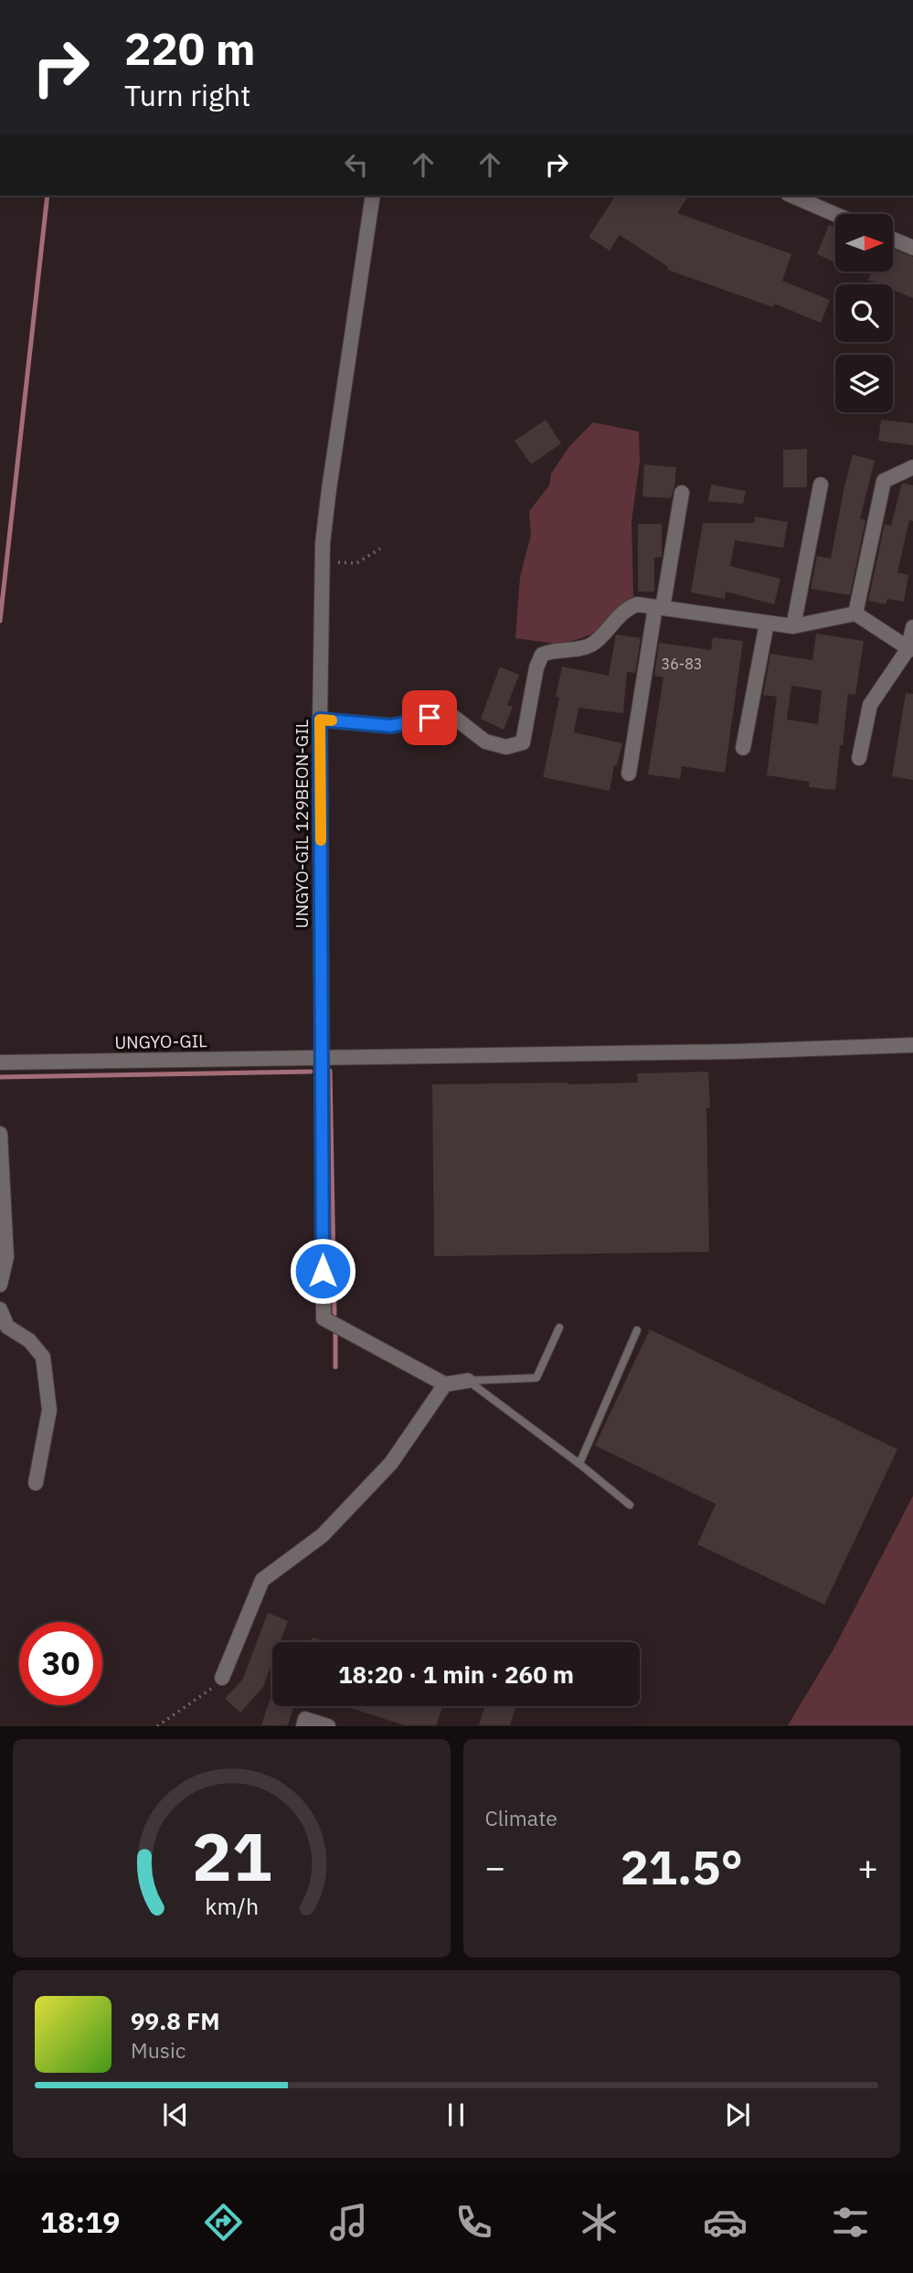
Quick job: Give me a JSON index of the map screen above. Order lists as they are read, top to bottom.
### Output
{
  "streets": {
    "street": ["UNGYO-GIL 129BEON-GIL", "UNGYO-GIL"]
  },
  "crossings": [
    ["UNGYO-GIL 129BEON-GIL", "UNGYO-GIL"]
  ],
  "house_numbers": ["36-83"],
  "north": "right",
  "page": {
    "turn": ["220 m", "Turn right"],
    "limit": "30",
    "trip": "18:20 · 1 min · 260 m",
    "tile": "Climate",
    "heat": ["−", "21.5°", "+"],
    "song": ["99.8 FM", "Music"],
    "tabs": "18:19",
    "gauge": ["21", "km/h"]
  }
}
